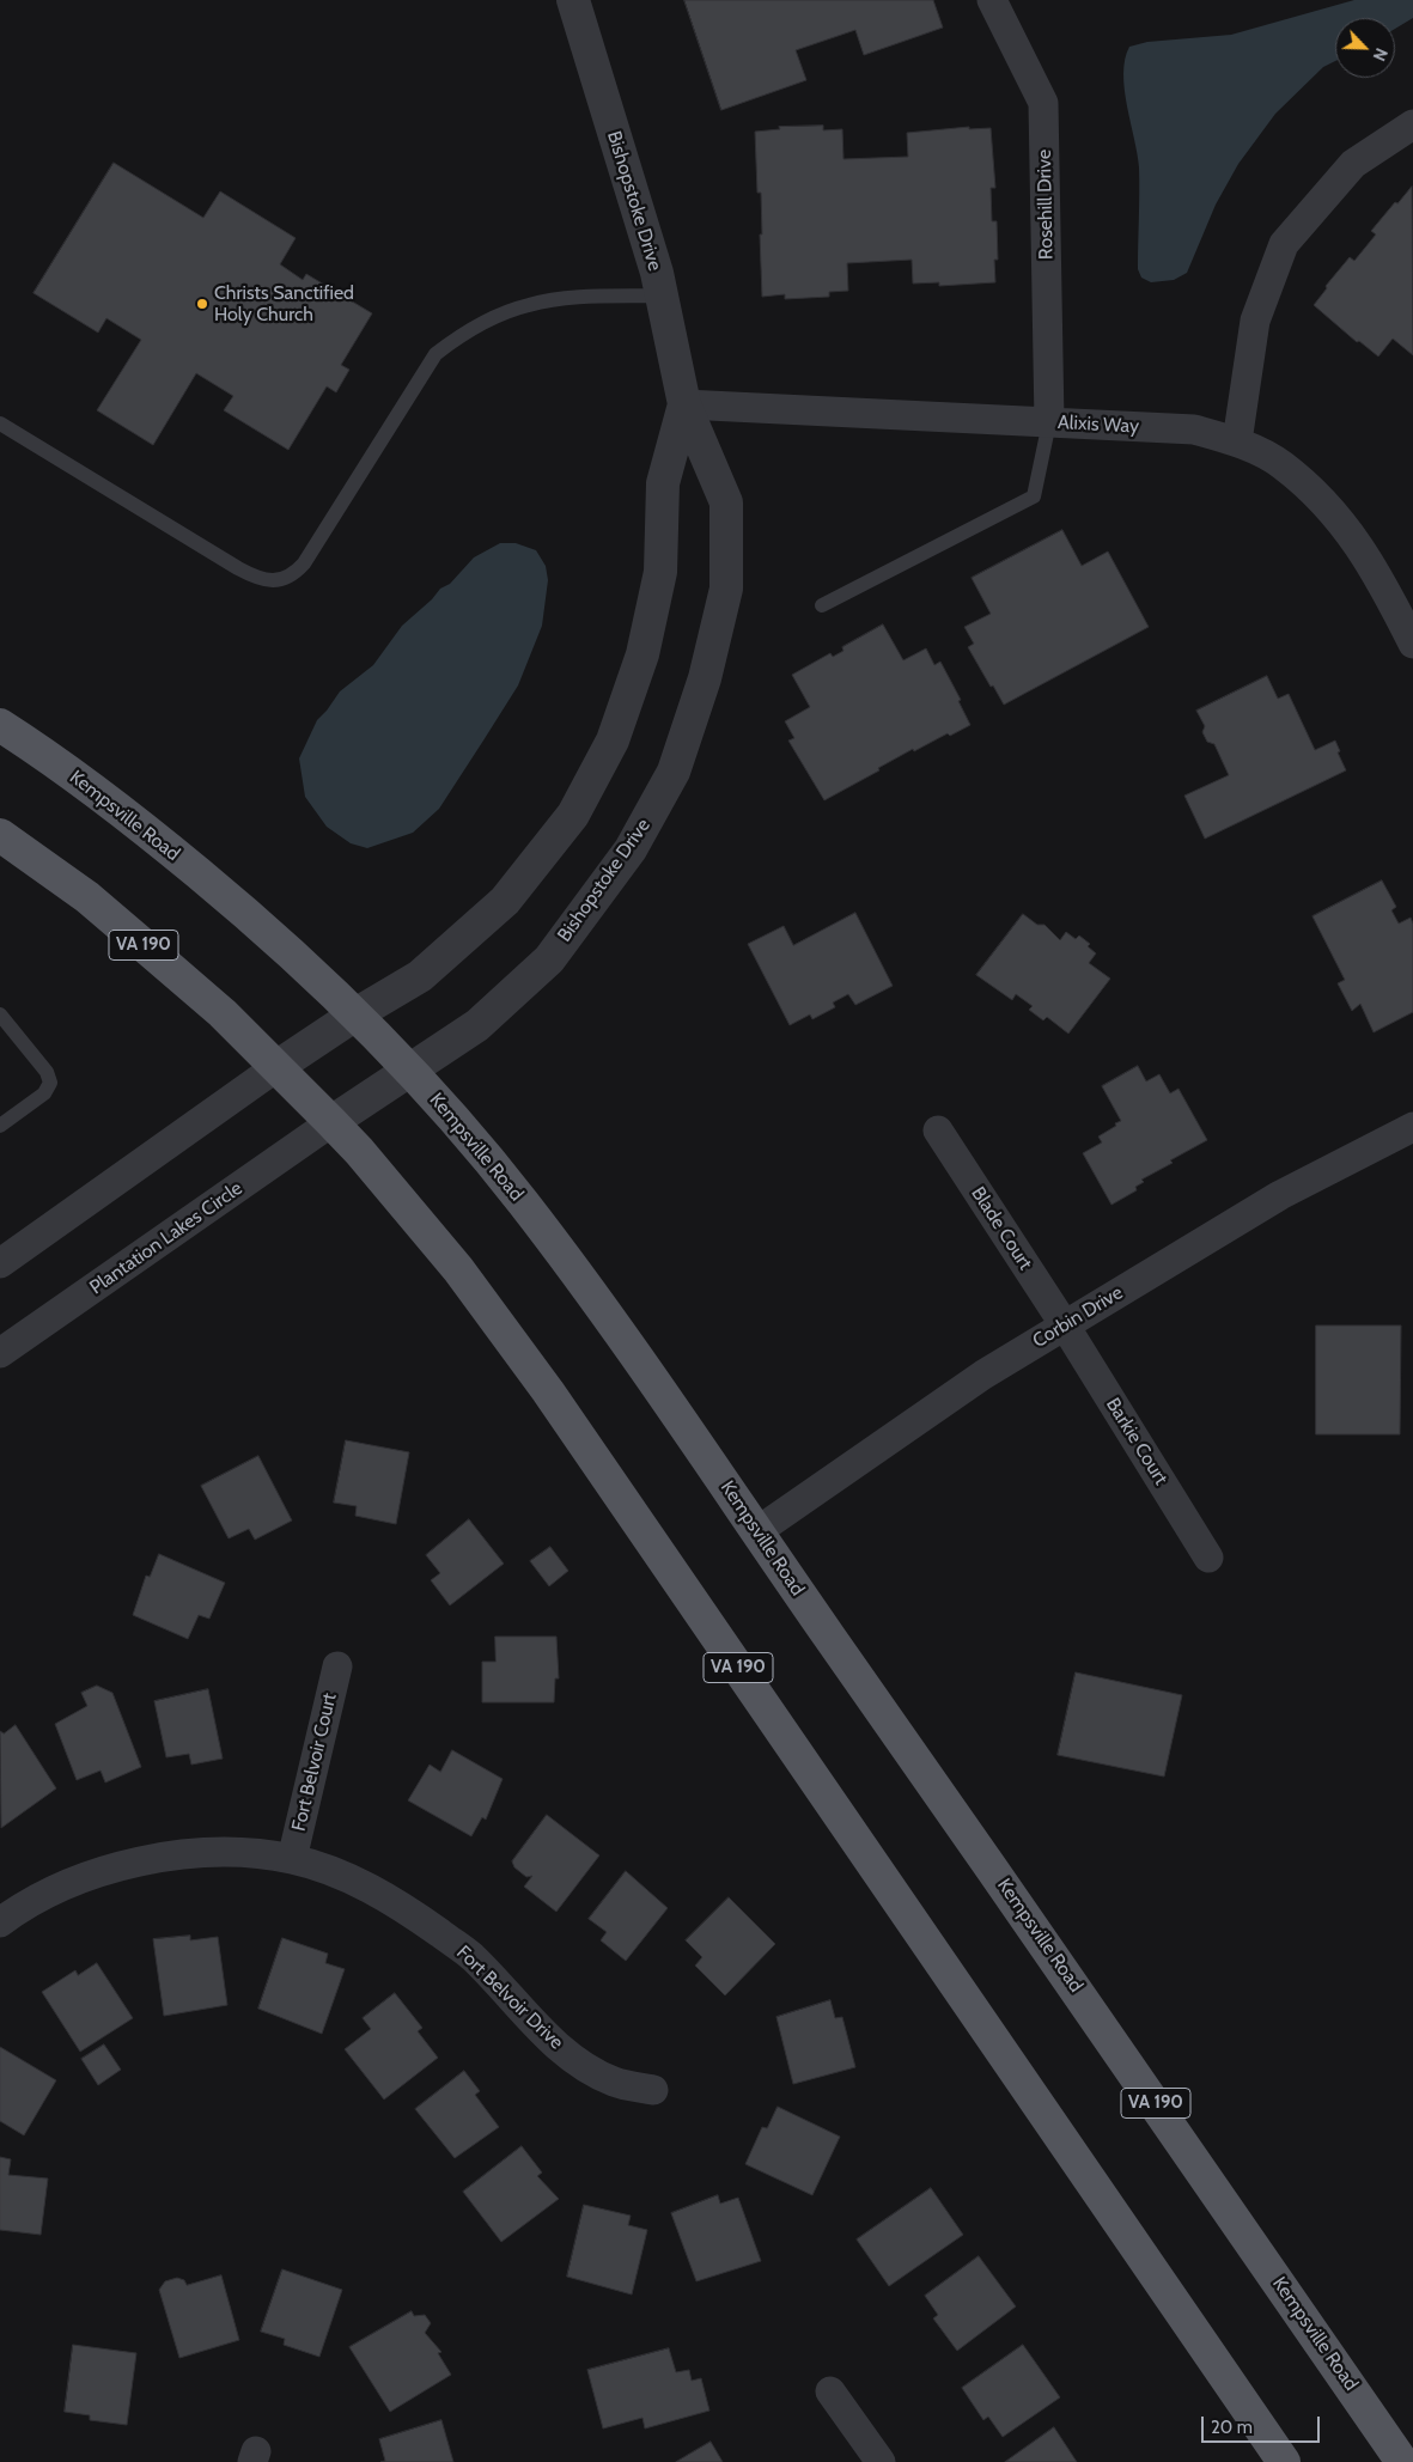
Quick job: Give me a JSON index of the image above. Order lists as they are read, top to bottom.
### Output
{
  "streets": {
    "main road": ["Kempsville Road", "VA 190"],
    "street": [
      "Bishopstoke Drive",
      "Rosehill Drive",
      "Alixis Way",
      "Blade Court",
      "Plantation Lakes Circle",
      "Corbin Drive",
      "Barkie Court",
      "Fort Belvoir Court",
      "Fort Belvoir Drive"
    ]
  },
  "crossings": [
    ["Bishopstoke Drive", "Alixis Way"],
    ["Bishopstoke Drive", "Kempsville Road"],
    ["Bishopstoke Drive", "VA 190"],
    ["Bishopstoke Drive", "Plantation Lakes Circle"],
    ["Rosehill Drive", "Alixis Way"],
    ["Kempsville Road", "Corbin Drive"],
    ["VA 190", "Plantation Lakes Circle"],
    ["Blade Court", "Corbin Drive"],
    ["Blade Court", "Barkie Court"],
    ["Corbin Drive", "Barkie Court"],
    ["Fort Belvoir Court", "Fort Belvoir Drive"]
  ],
  "places": ["Christs Sanctified Holy Church"],
  "scale_bar": "20 m",
  "north": "bottom right"
}
